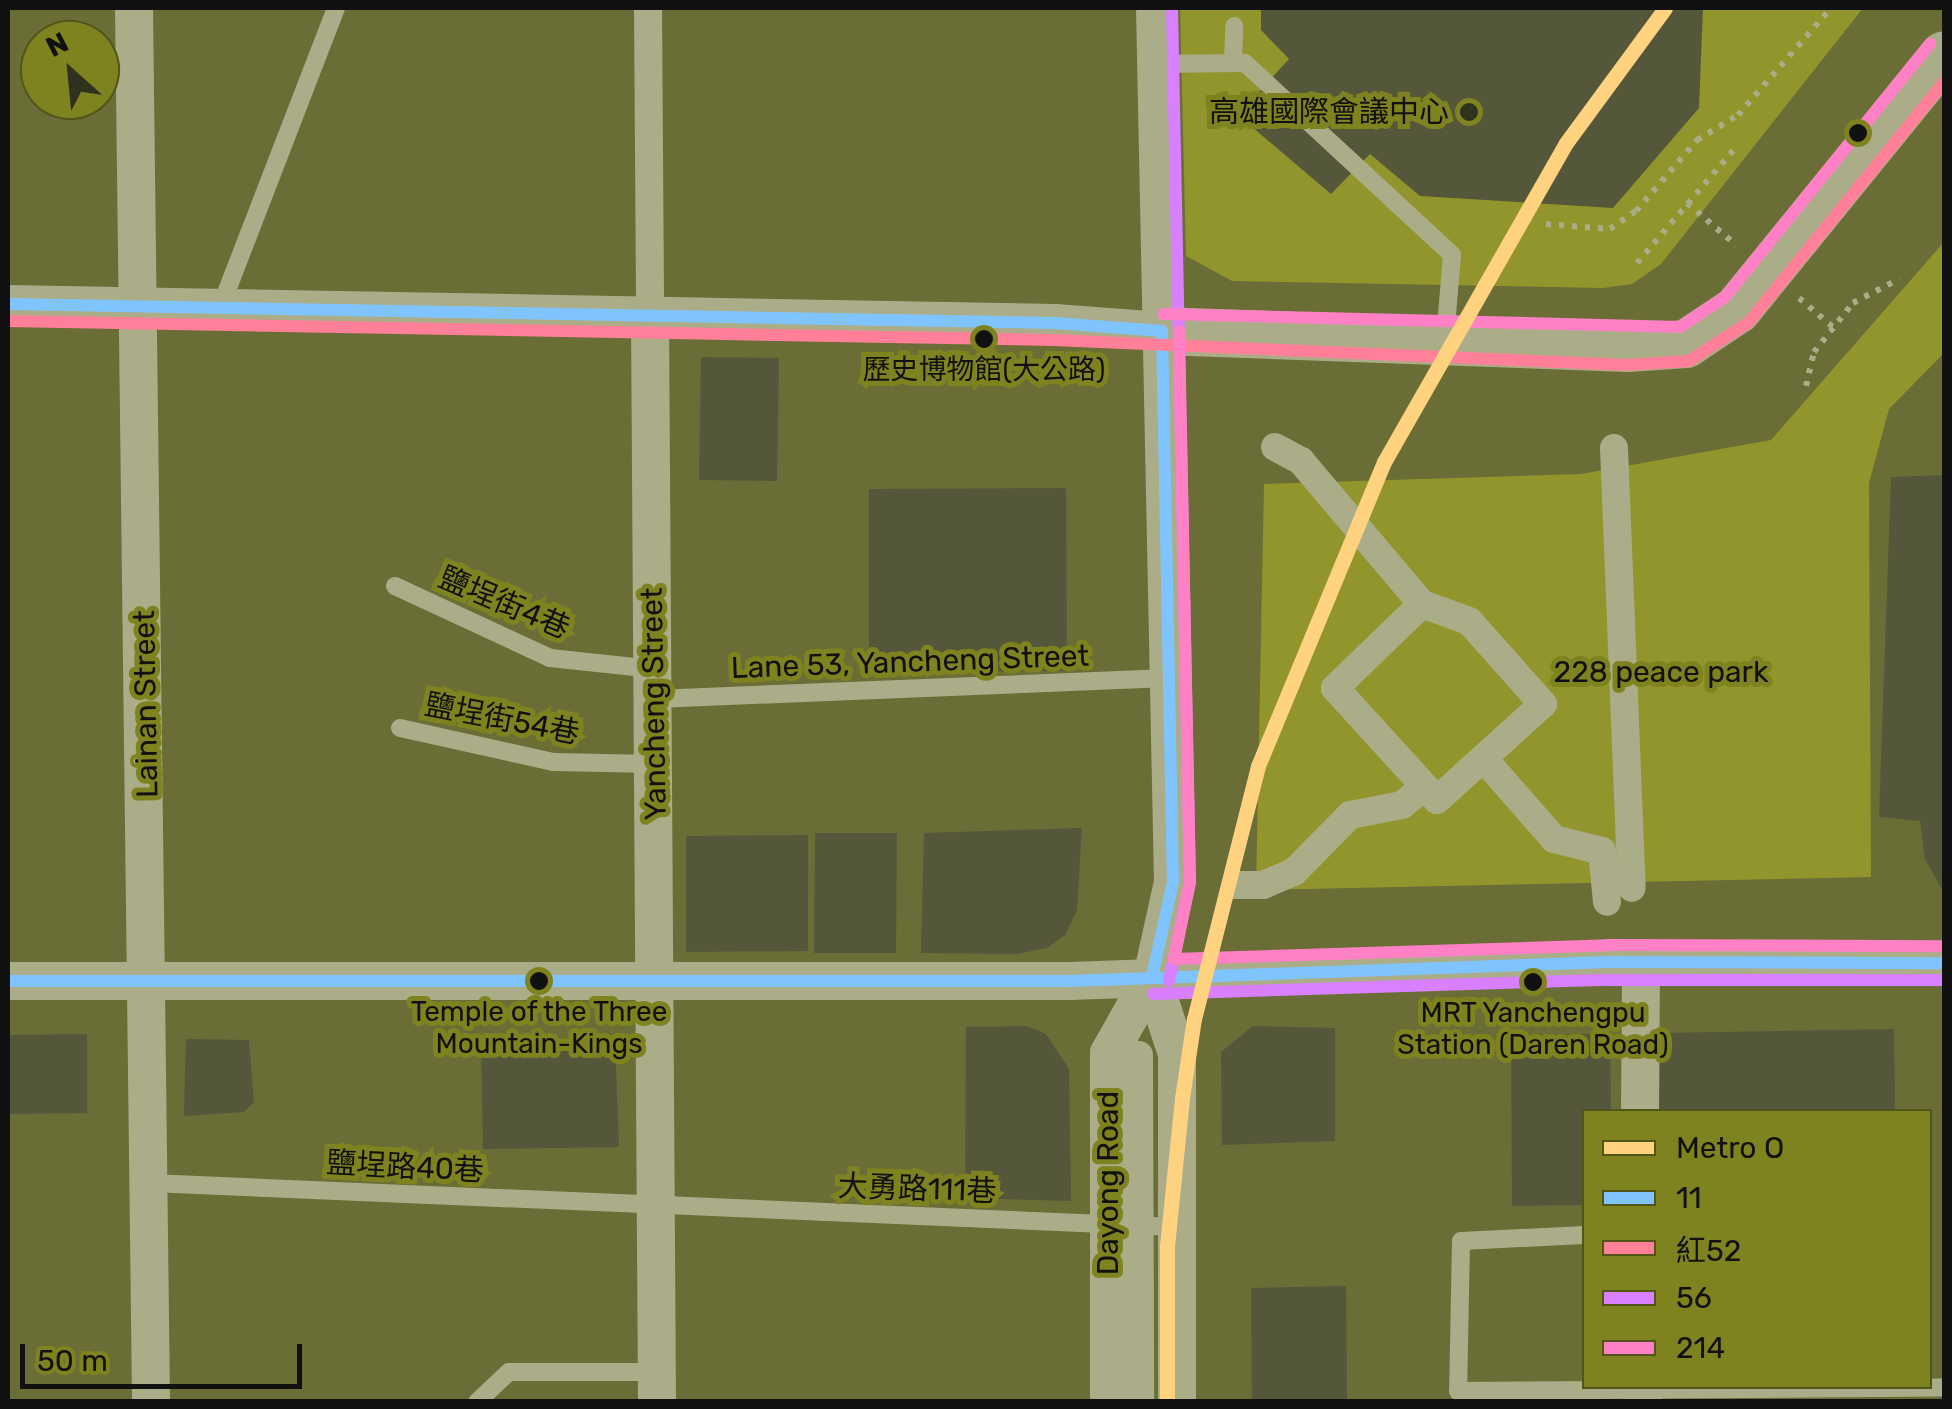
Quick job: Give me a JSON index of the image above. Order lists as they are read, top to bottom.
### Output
{
  "streets": {
    "street": ["Lainan Street", "Yancheng Street", "Dayong Road"],
    "lane": [
      "鹽埕街4巷",
      "Lane 53, Yancheng Street",
      "鹽埕街54巷",
      "鹽埕路40巷",
      "大勇路111巷"
    ]
  },
  "crossings": [
    ["鹽埕街4巷", "Lane 53, Yancheng Street"],
    ["鹽埕街4巷", "Yancheng Street"],
    ["Lane 53, Yancheng Street", "Yancheng Street"],
    ["Lane 53, Yancheng Street", "Dayong Road"],
    ["Lainan Street", "鹽埕路40巷"],
    ["Yancheng Street", "鹽埕街54巷"],
    ["Yancheng Street", "鹽埕路40巷"],
    ["Yancheng Street", "大勇路111巷"],
    ["鹽埕路40巷", "大勇路111巷"],
    ["Dayong Road", "大勇路111巷"]
  ],
  "parks": ["228 peace park"],
  "places": [
    "高雄國際會議中心",
    "歷史博物館(大公路)",
    "Temple of the Three Mountain-Kings",
    "MRT Yanchengpu Station (Daren Road)"
  ],
  "lines": [
    "metro line O",
    "transit line 56",
    "transit line 214",
    "transit line 紅52",
    "transit line 11"
  ],
  "legend": [
    "Metro O",
    "11",
    "紅52",
    "56",
    "214"
  ],
  "scale_bar": "50 m",
  "north": "top left"
}
